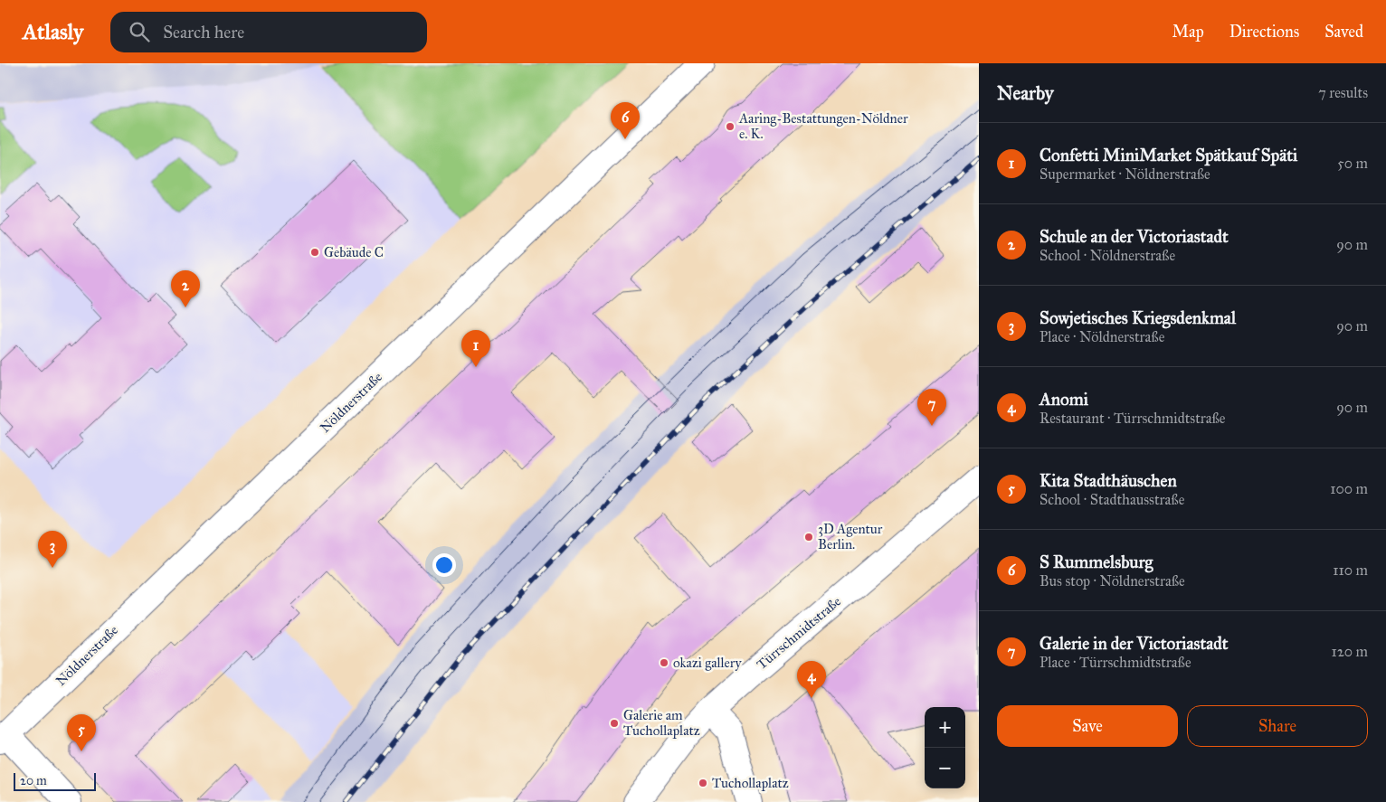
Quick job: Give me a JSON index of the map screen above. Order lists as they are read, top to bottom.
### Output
{
  "streets": {
    "street": ["Nöldnerstraße", "Türrschmidtstraße"]
  },
  "places": [
    "Aaring-Bestattungen-Nöldner e. K.",
    "Gebäude C",
    "3D Agentur Berlin.",
    "okazi gallery",
    "Galerie am Tuchollaplatz",
    "Tuchollaplatz"
  ],
  "scale_bar": "20 m",
  "page": {
    "header": "Atlasly",
    "search": "Search here",
    "nav": ["Map", "Directions", "Saved"],
    "heading": ["Nearby", "7 results"],
    "pins": [
      "6",
      "2",
      "1",
      "7",
      "3",
      "4",
      "5"
    ],
    "list": [
      {
        "mark": "1",
        "name": "Confetti MiniMarket Spätkauf Späti",
        "note": "Supermarket · Nöldnerstraße",
        "value": "50 m"
      },
      {
        "mark": "2",
        "name": "Schule an der Victoriastadt",
        "note": "School · Nöldnerstraße",
        "value": "90 m"
      },
      {
        "mark": "3",
        "name": "Sowjetisches Kriegsdenkmal",
        "note": "Place · Nöldnerstraße",
        "value": "90 m"
      },
      {
        "mark": "4",
        "name": "Anomi",
        "note": "Restaurant · Türrschmidtstraße",
        "value": "90 m"
      },
      {
        "mark": "5",
        "name": "Kita Stadthäuschen",
        "note": "School · Stadthausstraße",
        "value": "100 m"
      },
      {
        "mark": "6",
        "name": "S Rummelsburg",
        "note": "Bus stop · Nöldnerstraße",
        "value": "110 m"
      },
      {
        "mark": "7",
        "name": "Galerie in der Victoriastadt",
        "note": "Place · Türrschmidtstraße",
        "value": "120 m"
      }
    ],
    "buttons": ["Save", "Share"],
    "map_buttons": ["+", "−"],
    "scale": "20 m"
  }
}
